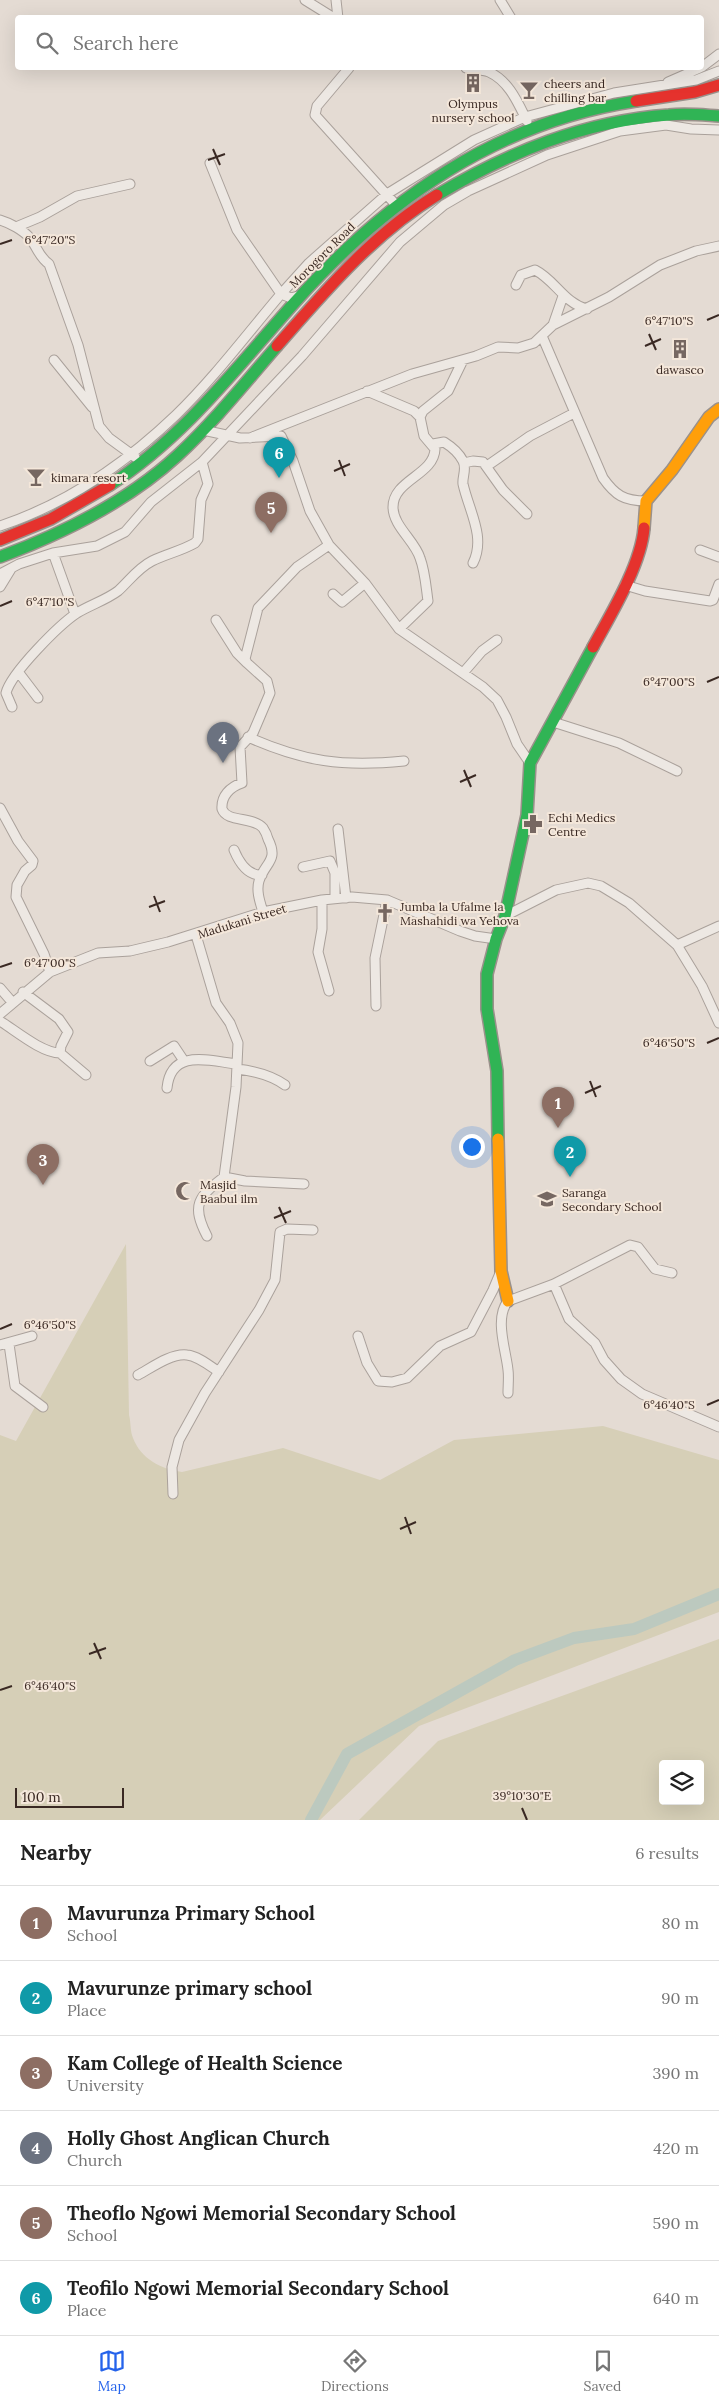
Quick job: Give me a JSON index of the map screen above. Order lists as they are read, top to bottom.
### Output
{
  "streets": {
    "main road": ["Morogoro Road"],
    "street": ["Madukani Street"]
  },
  "places": {
    "building": ["Olympus nursery school", "dawasco"],
    "bar": ["cheers and chilling bar", "kimara resort"],
    "pharmacy": ["Echi Medics Centre"],
    "church": ["Jumba la Ufalme la Mashahidi wa Yehova"],
    "mosque": ["Masjid Baabul ilm"],
    "school or university": ["Saranga Secondary School"]
  },
  "scale_bar": "100 m",
  "page": {
    "search": "Search here",
    "pins": [
      "6",
      "5",
      "4",
      "1",
      "2",
      "3"
    ],
    "scale": "100 m",
    "heading": ["Nearby", "6 results"],
    "list": [
      {
        "mark": "1",
        "name": "Mavurunza Primary School",
        "note": "School",
        "value": "80 m"
      },
      {
        "mark": "2",
        "name": "Mavurunze primary school",
        "note": "Place",
        "value": "90 m"
      },
      {
        "mark": "3",
        "name": "Kam College of Health Science",
        "note": "University",
        "value": "390 m"
      },
      {
        "mark": "4",
        "name": "Holly Ghost Anglican Church",
        "note": "Church",
        "value": "420 m"
      },
      {
        "mark": "5",
        "name": "Theoflo Ngowi Memorial Secondary School",
        "note": "School",
        "value": "590 m"
      },
      {
        "mark": "6",
        "name": "Teofilo Ngowi Memorial Secondary School",
        "note": "Place",
        "value": "640 m"
      }
    ],
    "nav": ["Map", "Directions", "Saved"]
  },
  "coordinates": [
    "6°47'20\"S",
    "6°47'10\"S",
    "6°47'00\"S",
    "6°46'50\"S",
    "6°46'40\"S",
    "39°10'30\"E"
  ]
}
